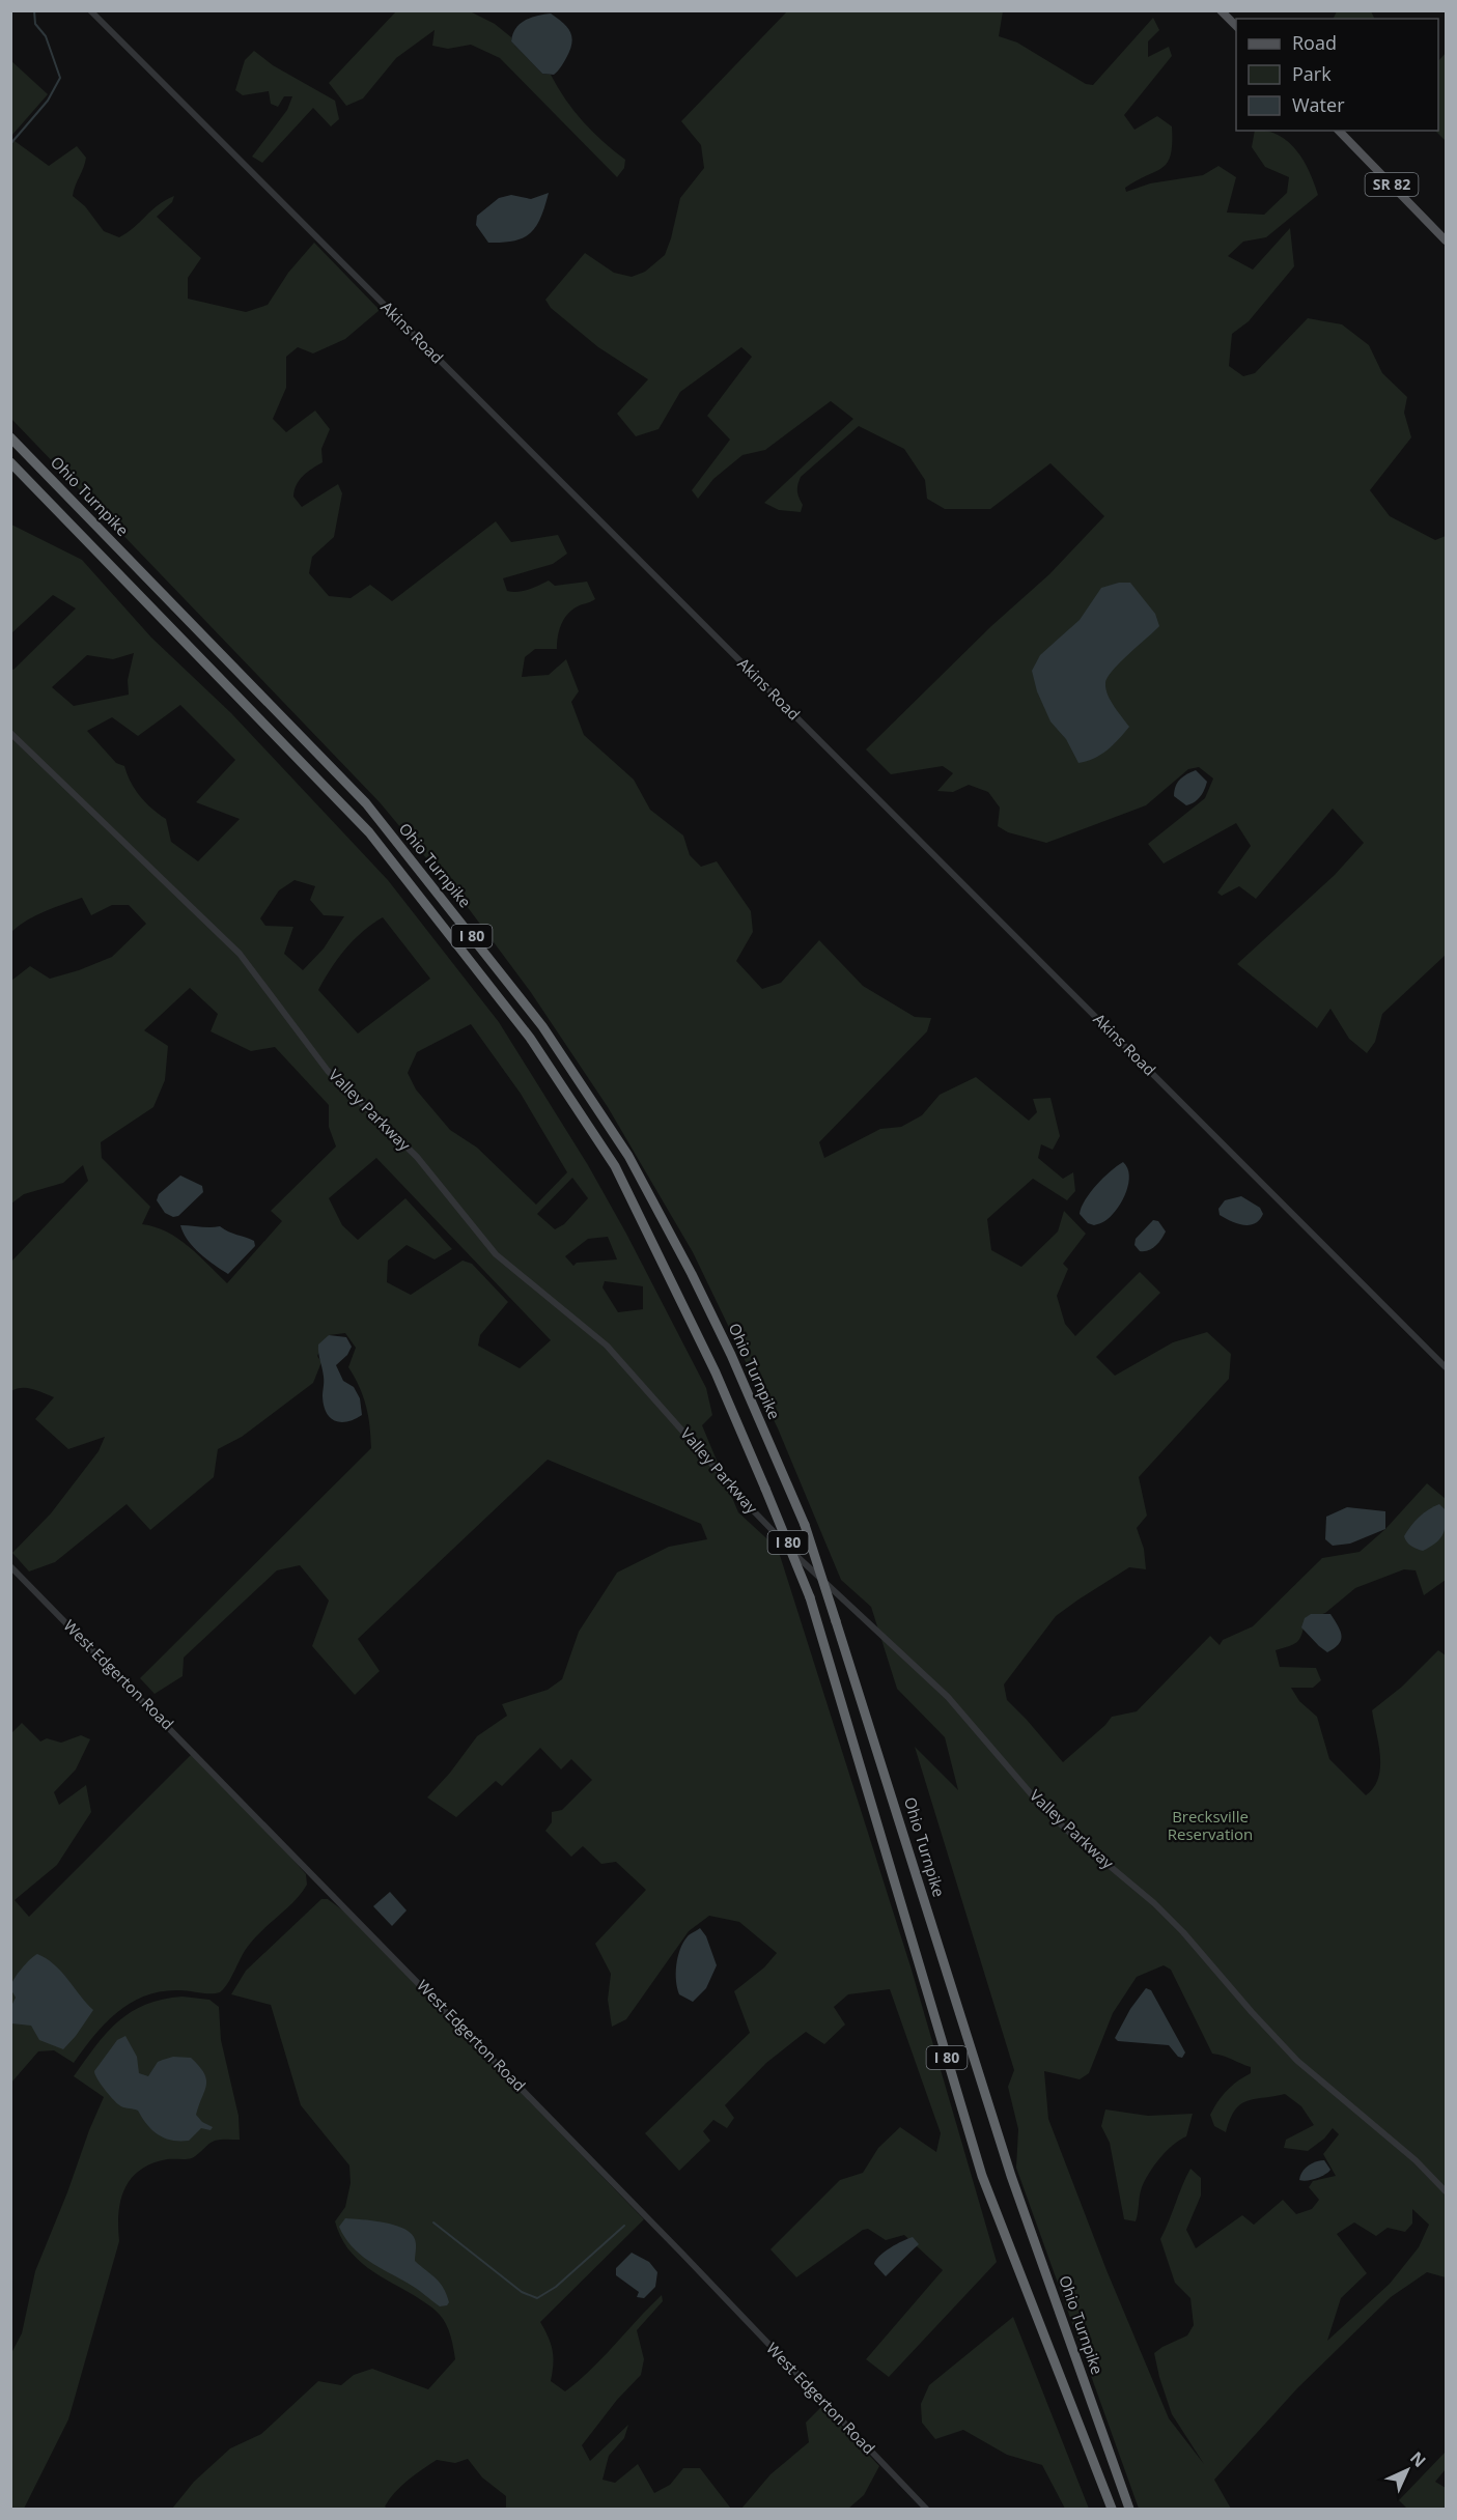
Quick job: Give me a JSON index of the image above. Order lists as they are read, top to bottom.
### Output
{
  "streets": {
    "highway": ["Ohio Turnpike", "I 80"],
    "main road": ["SR 82"],
    "street": ["Akins Road", "Valley Parkway", "West Edgerton Road"]
  },
  "parks": ["Brecksville Reservation"],
  "legend": ["Road", "Park", "Water"],
  "north": "top right"
}
